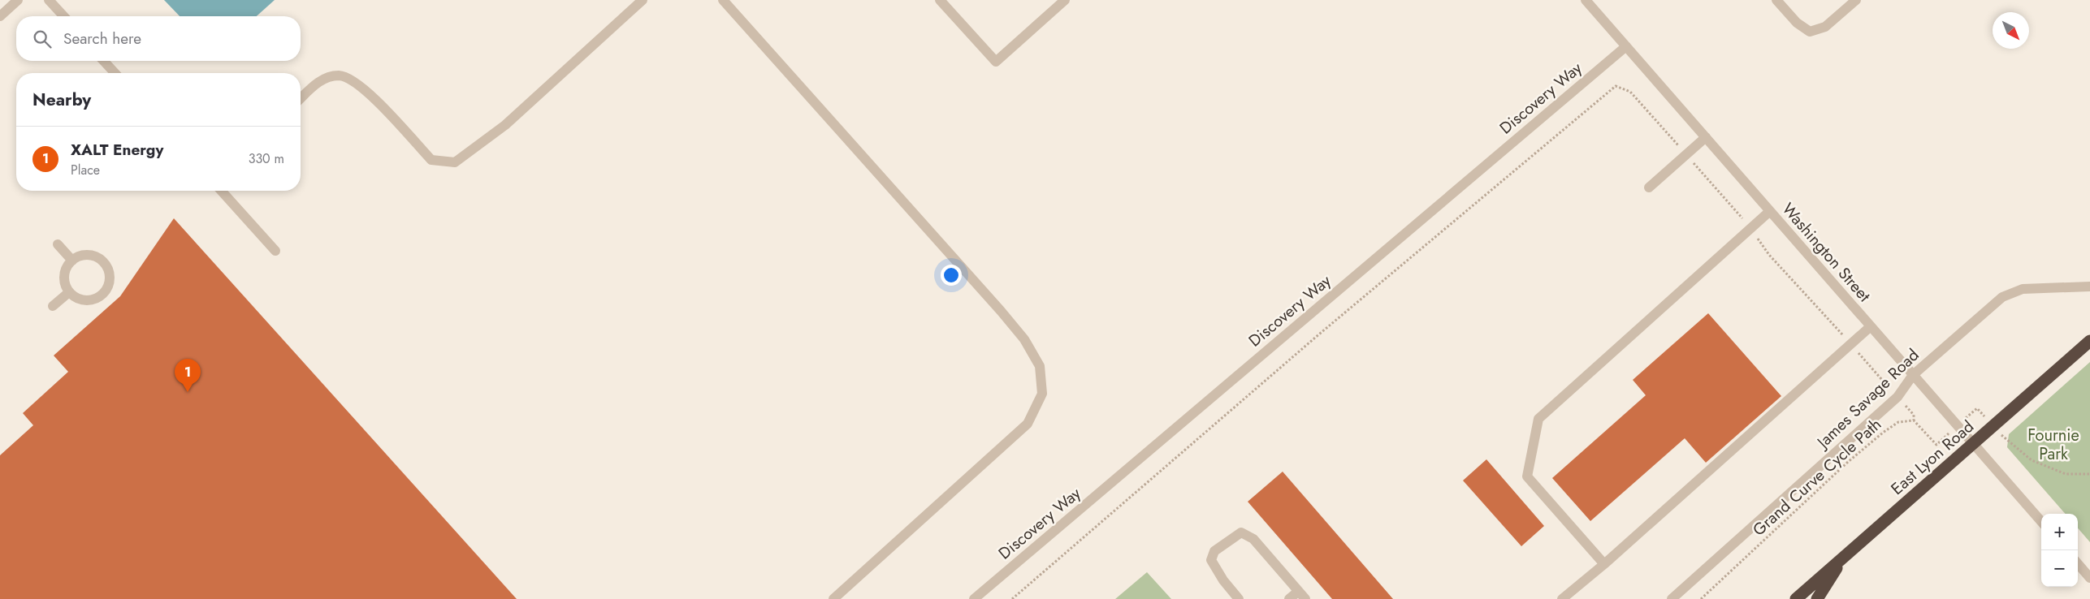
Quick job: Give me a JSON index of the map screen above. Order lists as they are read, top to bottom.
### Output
{
  "streets": {
    "highway": ["East Lyon Road"],
    "street": ["Discovery Way", "Washington Street", "James Savage Road"],
    "path": ["Grand Curve Cycle Path"]
  },
  "crossings": [
    ["Discovery Way", "Washington Street"],
    ["Washington Street", "James Savage Road"],
    ["Washington Street", "East Lyon Road"]
  ],
  "parks": ["Fournie Park"],
  "north": "bottom right",
  "page": {
    "search": "Search here",
    "heading": "Nearby",
    "list": [
      {
        "mark": "1",
        "name": "XALT Energy",
        "note": "Place",
        "value": "330 m"
      }
    ],
    "pins": "1",
    "map_buttons": ["+", "−"]
  }
}
